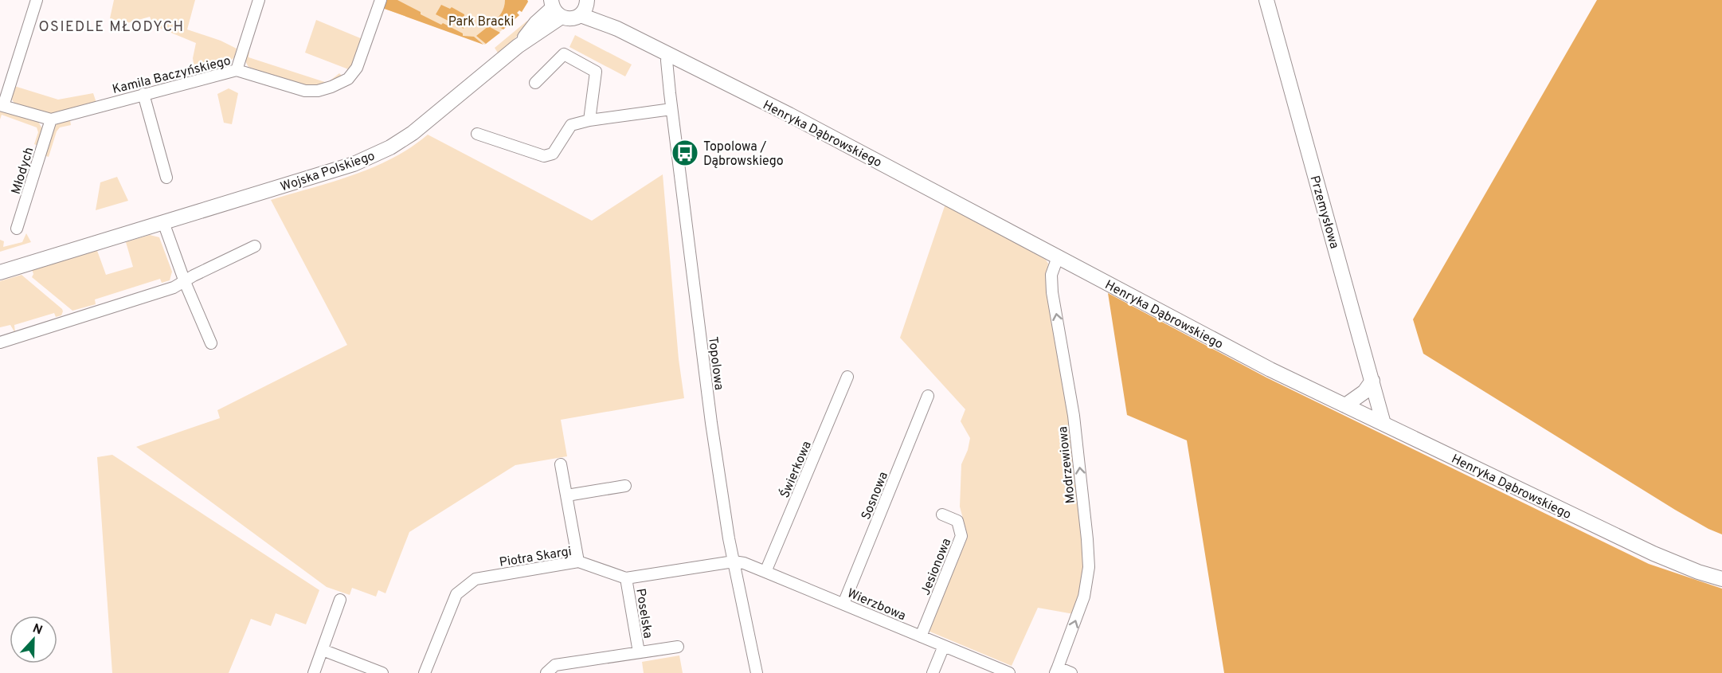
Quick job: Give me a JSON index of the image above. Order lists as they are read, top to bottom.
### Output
{
  "streets": {
    "street": [
      "Kamila Baczyńskiego",
      "Henryka Dąbrowskiego",
      "Młodych",
      "Wojska Polskiego",
      "Przemysłowa",
      "Topolowa",
      "Modrzewiowa",
      "Świerkowa",
      "Sosnowa",
      "Piotra Skargi",
      "Jesionowa",
      "Wierzbowa",
      "Poselska"
    ]
  },
  "crossings": [
    ["Kamila Baczyńskiego", "Młodych"],
    ["Henryka Dąbrowskiego", "Przemysłowa"],
    ["Henryka Dąbrowskiego", "Topolowa"],
    ["Henryka Dąbrowskiego", "Modrzewiowa"],
    ["Topolowa", "Piotra Skargi"],
    ["Topolowa", "Wierzbowa"],
    ["Świerkowa", "Wierzbowa"],
    ["Sosnowa", "Wierzbowa"],
    ["Piotra Skargi", "Wierzbowa"],
    ["Piotra Skargi", "Poselska"],
    ["Jesionowa", "Wierzbowa"]
  ],
  "one_way": ["Modrzewiowa"],
  "districts": ["OSIEDLE MŁODYCH"],
  "parks": ["Park Bracki"],
  "places": {
    "bus stop": ["Topolowa / Dąbrowskiego"]
  },
  "north": "top"
}
